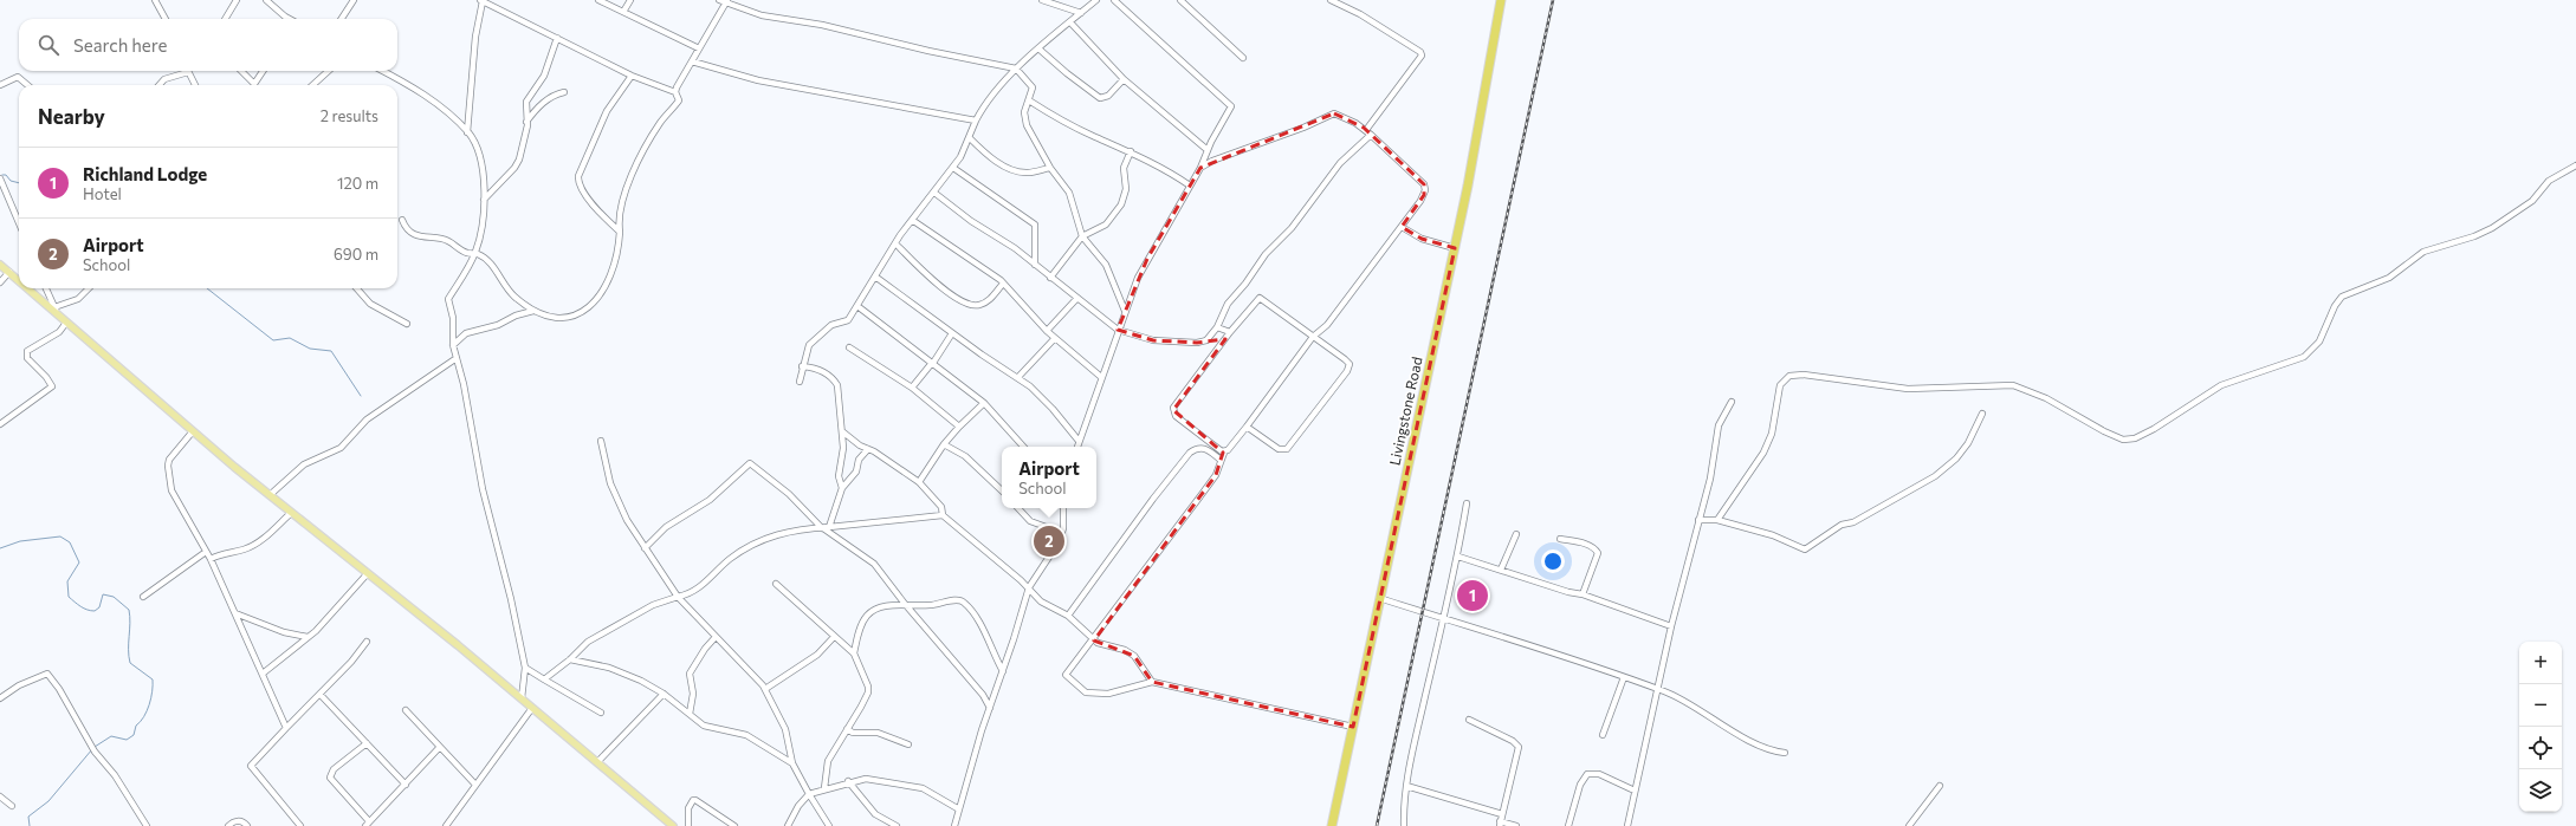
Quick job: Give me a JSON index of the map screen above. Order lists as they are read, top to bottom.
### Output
{
  "streets": {
    "highway": ["Livingstone Road"]
  },
  "page": {
    "search": "Search here",
    "heading": ["Nearby", "2 results"],
    "list": [
      {
        "mark": "1",
        "name": "Richland Lodge",
        "note": "Hotel",
        "value": "120 m"
      },
      {
        "mark": "2",
        "name": "Airport",
        "note": "School",
        "value": "690 m"
      }
    ],
    "popup": ["Airport", "School"],
    "pins": ["2", "1"],
    "map_buttons": ["+", "−"]
  }
}
